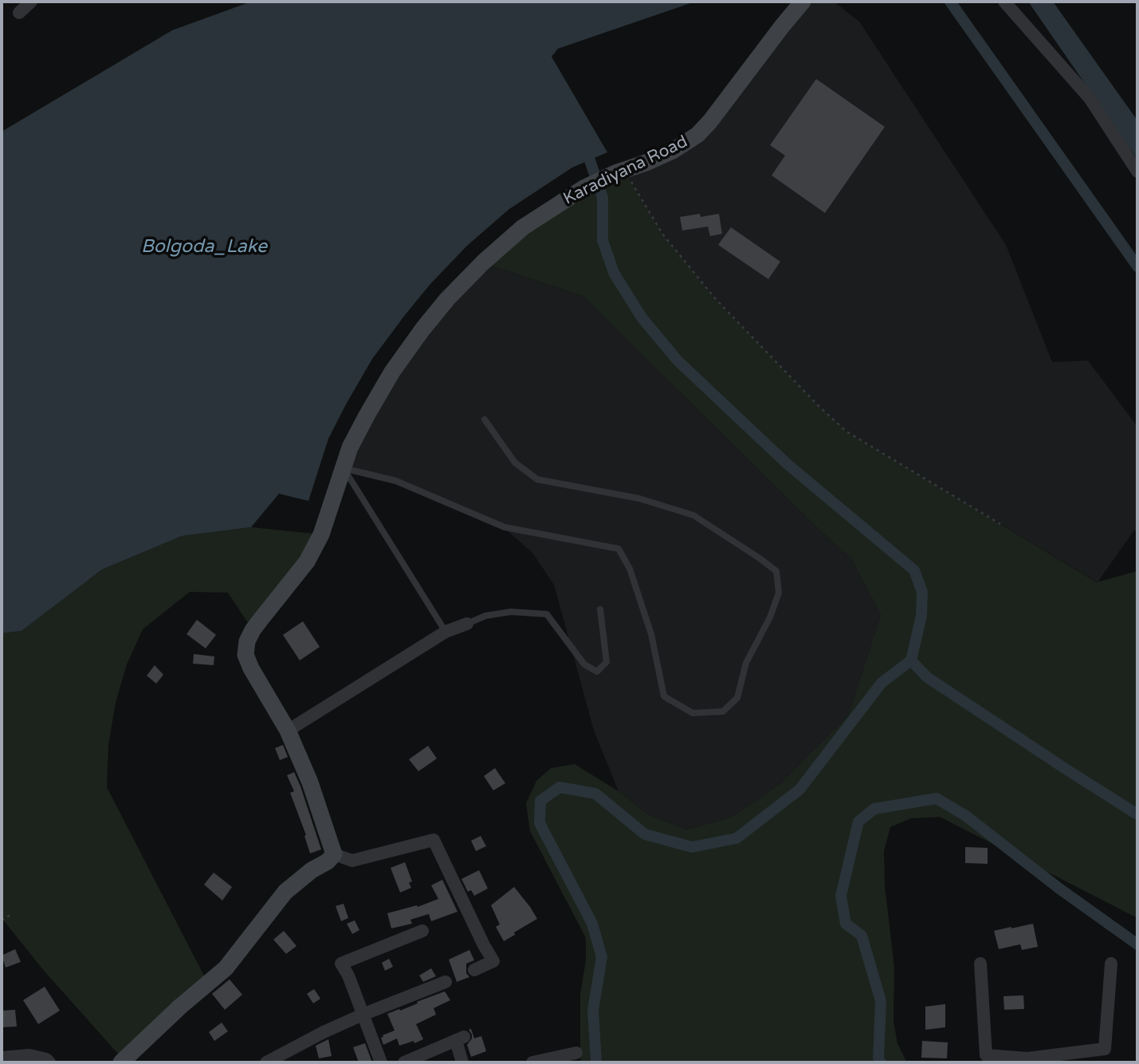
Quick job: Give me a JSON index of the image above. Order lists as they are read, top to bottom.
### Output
{
  "streets": {
    "street": ["Karadiyana Road"]
  },
  "water": ["Bolgoda_Lake"]
}
